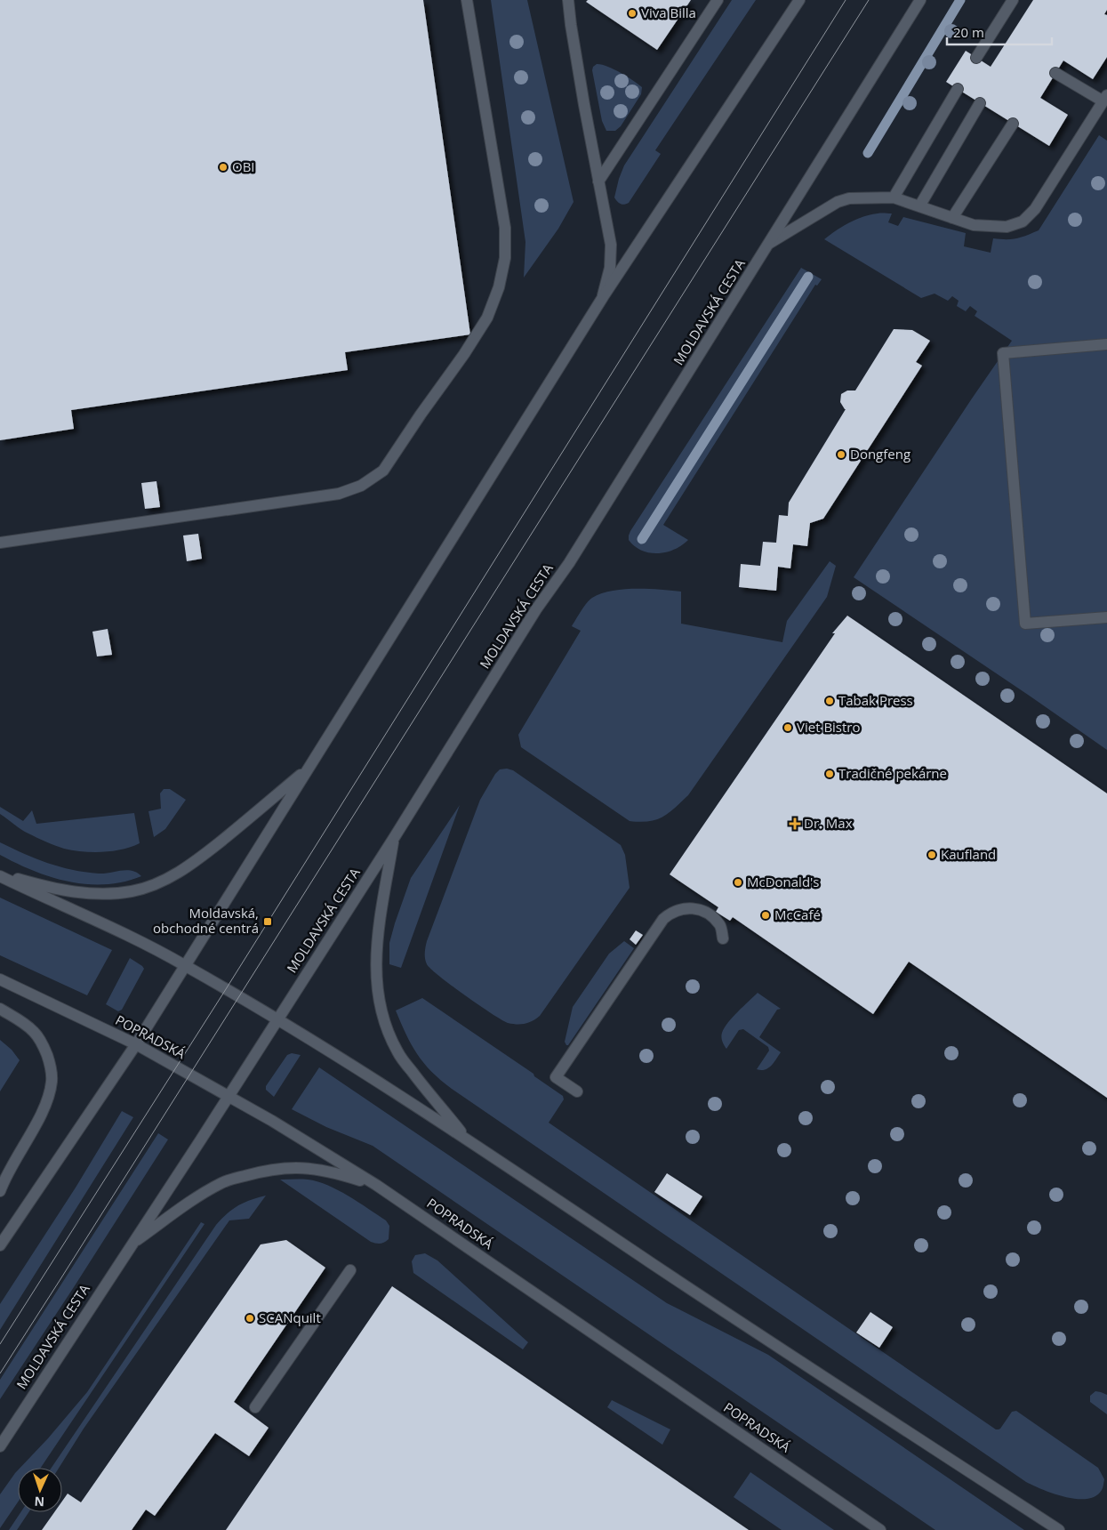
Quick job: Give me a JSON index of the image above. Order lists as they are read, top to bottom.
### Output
{
  "streets": {
    "street": ["MOLDAVSKÁ CESTA", "POPRADSKÁ"]
  },
  "crossings": [
    ["MOLDAVSKÁ CESTA", "POPRADSKÁ"]
  ],
  "places": {
    "other": [
      "Viva Billa",
      "OBI",
      "Dongfeng",
      "Tabak Press",
      "Viet Bistro",
      "Tradičné pekárne",
      "Kaufland",
      "McDonald's",
      "McCafé",
      "SCANquilt"
    ],
    "health": ["Dr. Max"],
    "transit": ["Moldavská, obchodné centrá"]
  },
  "scale_bar": "20 m",
  "north": "bottom"
}
